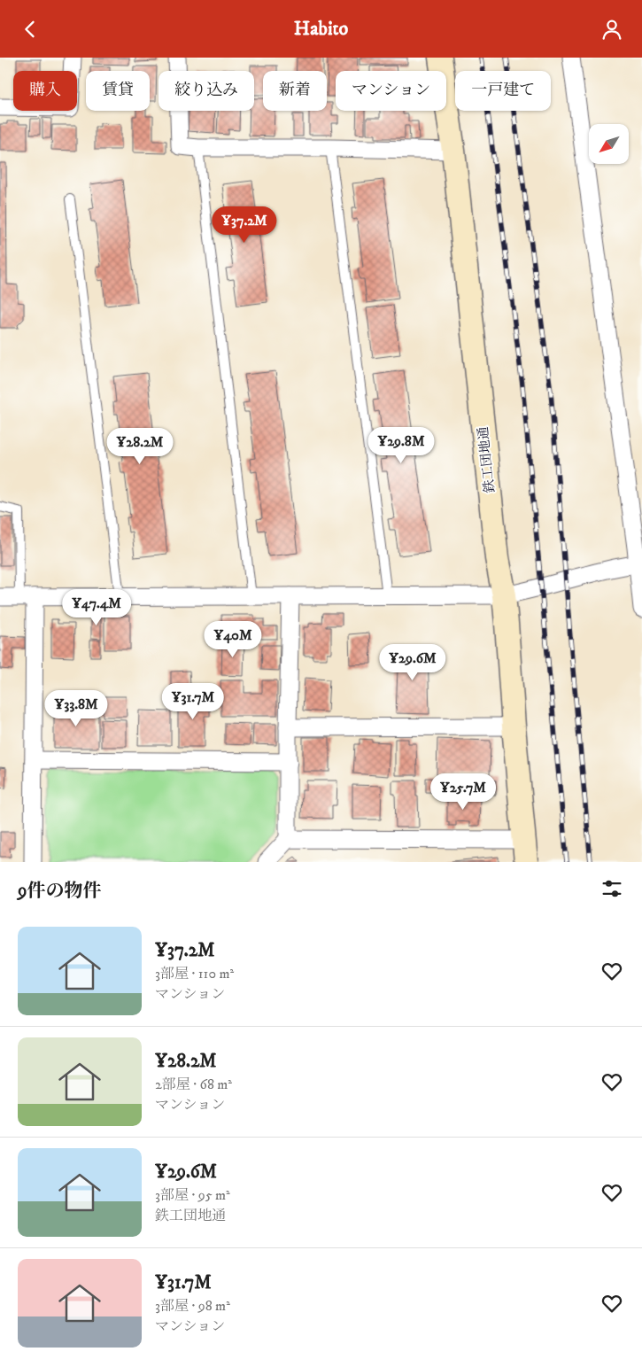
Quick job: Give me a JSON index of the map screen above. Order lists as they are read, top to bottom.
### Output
{
  "streets": {
    "street": ["鉄工団地通"]
  },
  "north": "bottom left",
  "page": {
    "header": "Habito",
    "chip": [
      "購入",
      "賃貸",
      "絞り込み",
      "新着",
      "マンション",
      "一戸建て"
    ],
    "price": [
      "¥37.2M",
      "¥29.8M",
      "¥28.2M",
      "¥47.4M",
      "¥40M",
      "¥29.6M",
      "¥31.7M",
      "¥33.8M",
      "¥25.7M"
    ],
    "heading": "9件の物件",
    "list": [
      {
        "name": "¥37.2M",
        "note": "3部屋 · 110 m² · マンション"
      },
      {
        "name": "¥28.2M",
        "note": "2部屋 · 68 m² · マンション"
      },
      {
        "name": "¥29.6M",
        "note": "3部屋 · 95 m² · 鉄工団地通"
      },
      {
        "name": "¥31.7M",
        "note": "3部屋 · 98 m² · マンション"
      }
    ]
  }
}
